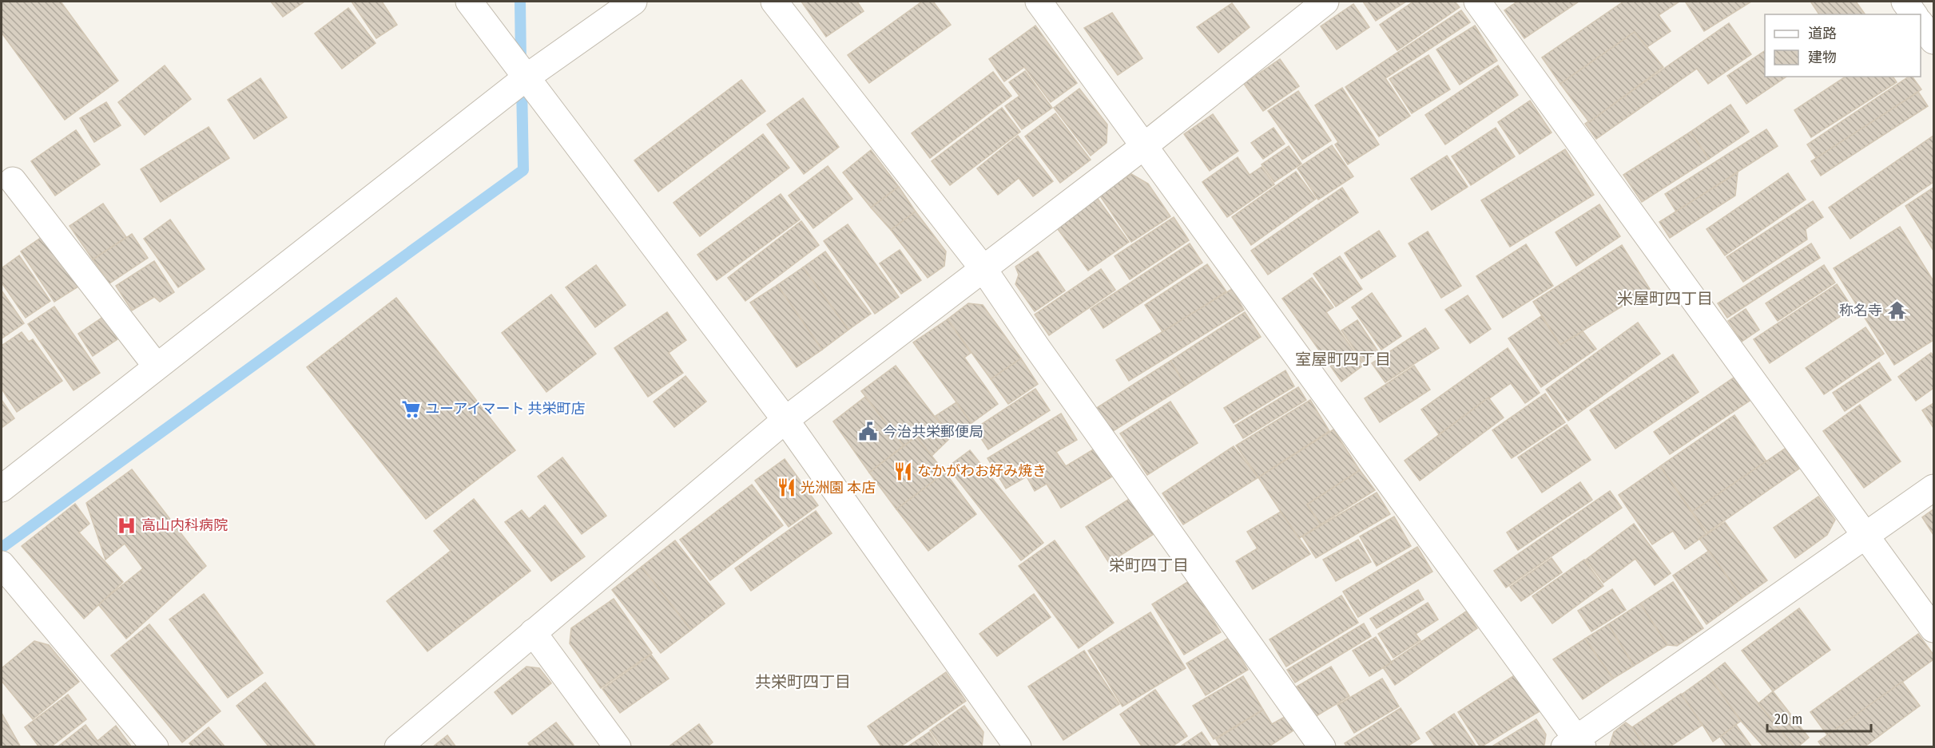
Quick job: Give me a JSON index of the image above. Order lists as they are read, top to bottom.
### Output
{
  "districts": [
    "米屋町四丁目",
    "室屋町四丁目",
    "栄町四丁目",
    "共栄町四丁目"
  ],
  "places": {
    "temple": ["称名寺"],
    "supermarket": ["ユーアイマート 共栄町店"],
    "public building": ["今治共栄郵便局"],
    "restaurant": ["なかがわお好み焼き", "光洲園 本店"],
    "hospital": ["高山内科病院"]
  },
  "legend": ["道路", "建物"],
  "scale_bar": "20 m"
}
